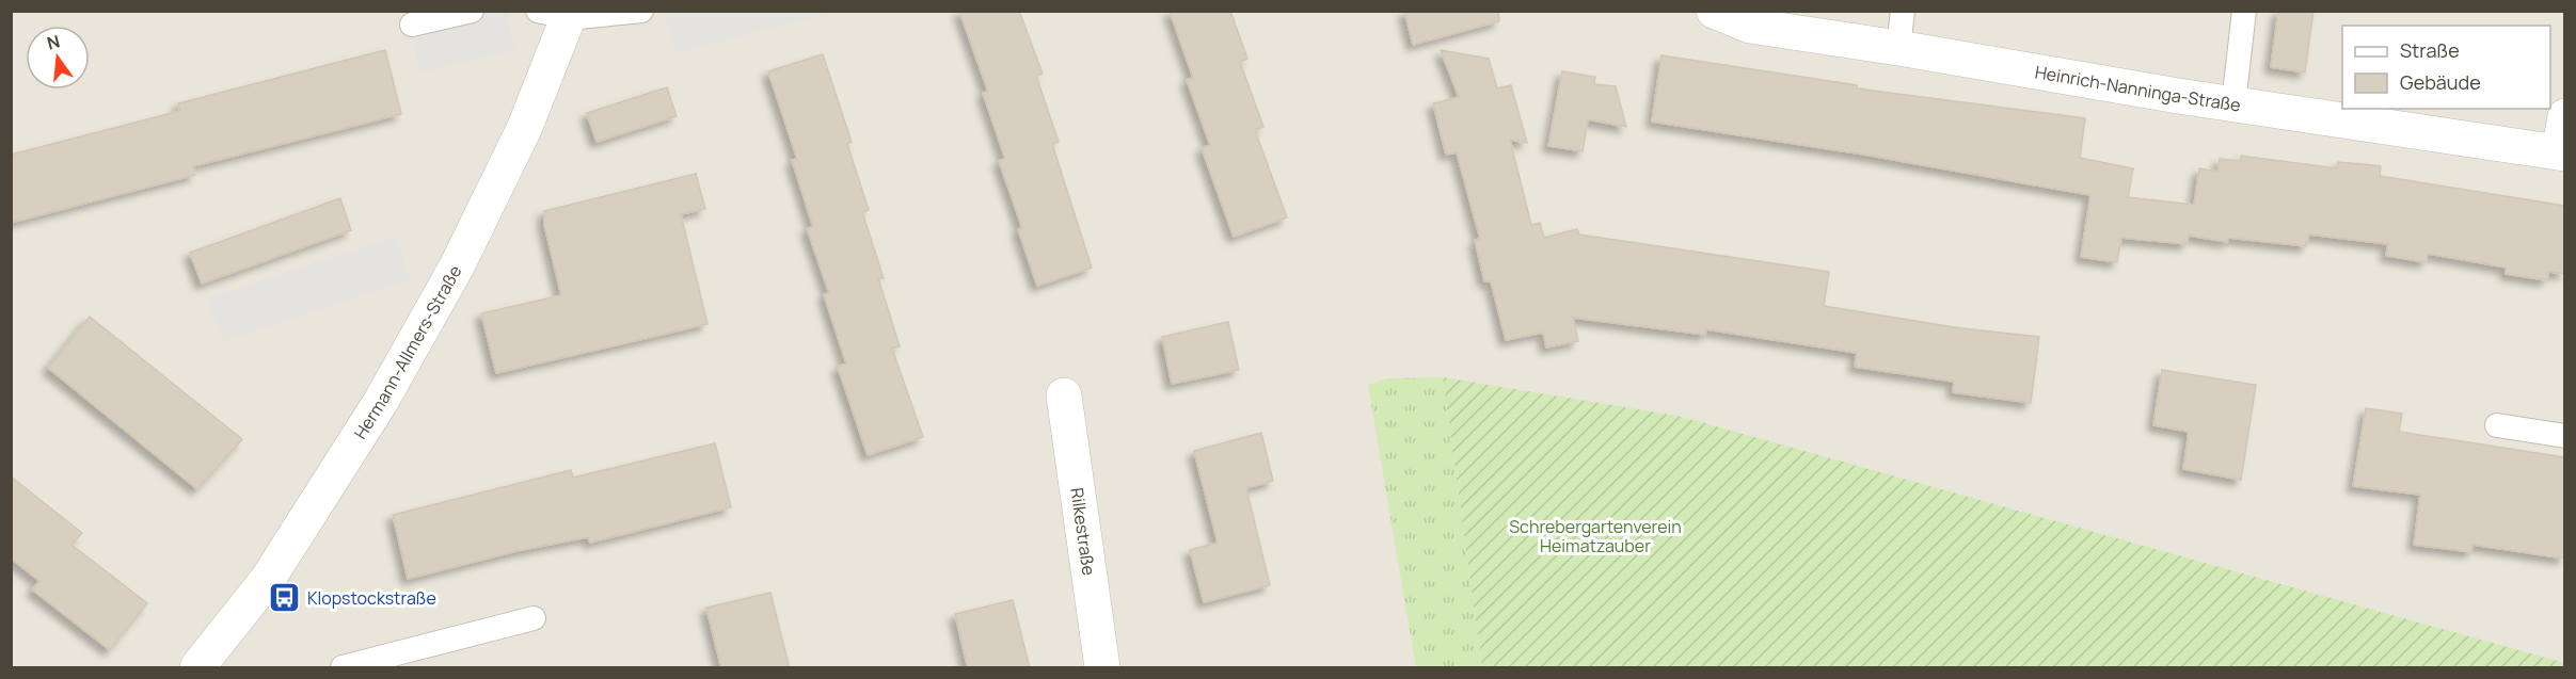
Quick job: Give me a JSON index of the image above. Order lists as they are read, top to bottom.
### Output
{
  "streets": {
    "street": ["Heinrich-Nanninga-Straße", "Hermann-Allmers-Straße", "Rilkestraße"]
  },
  "parks": ["Schrebergartenverein Heimatzauber"],
  "places": {
    "bus stop": ["Klopstockstraße"]
  },
  "legend": ["Straße", "Gebäude"],
  "north": "top"
}
